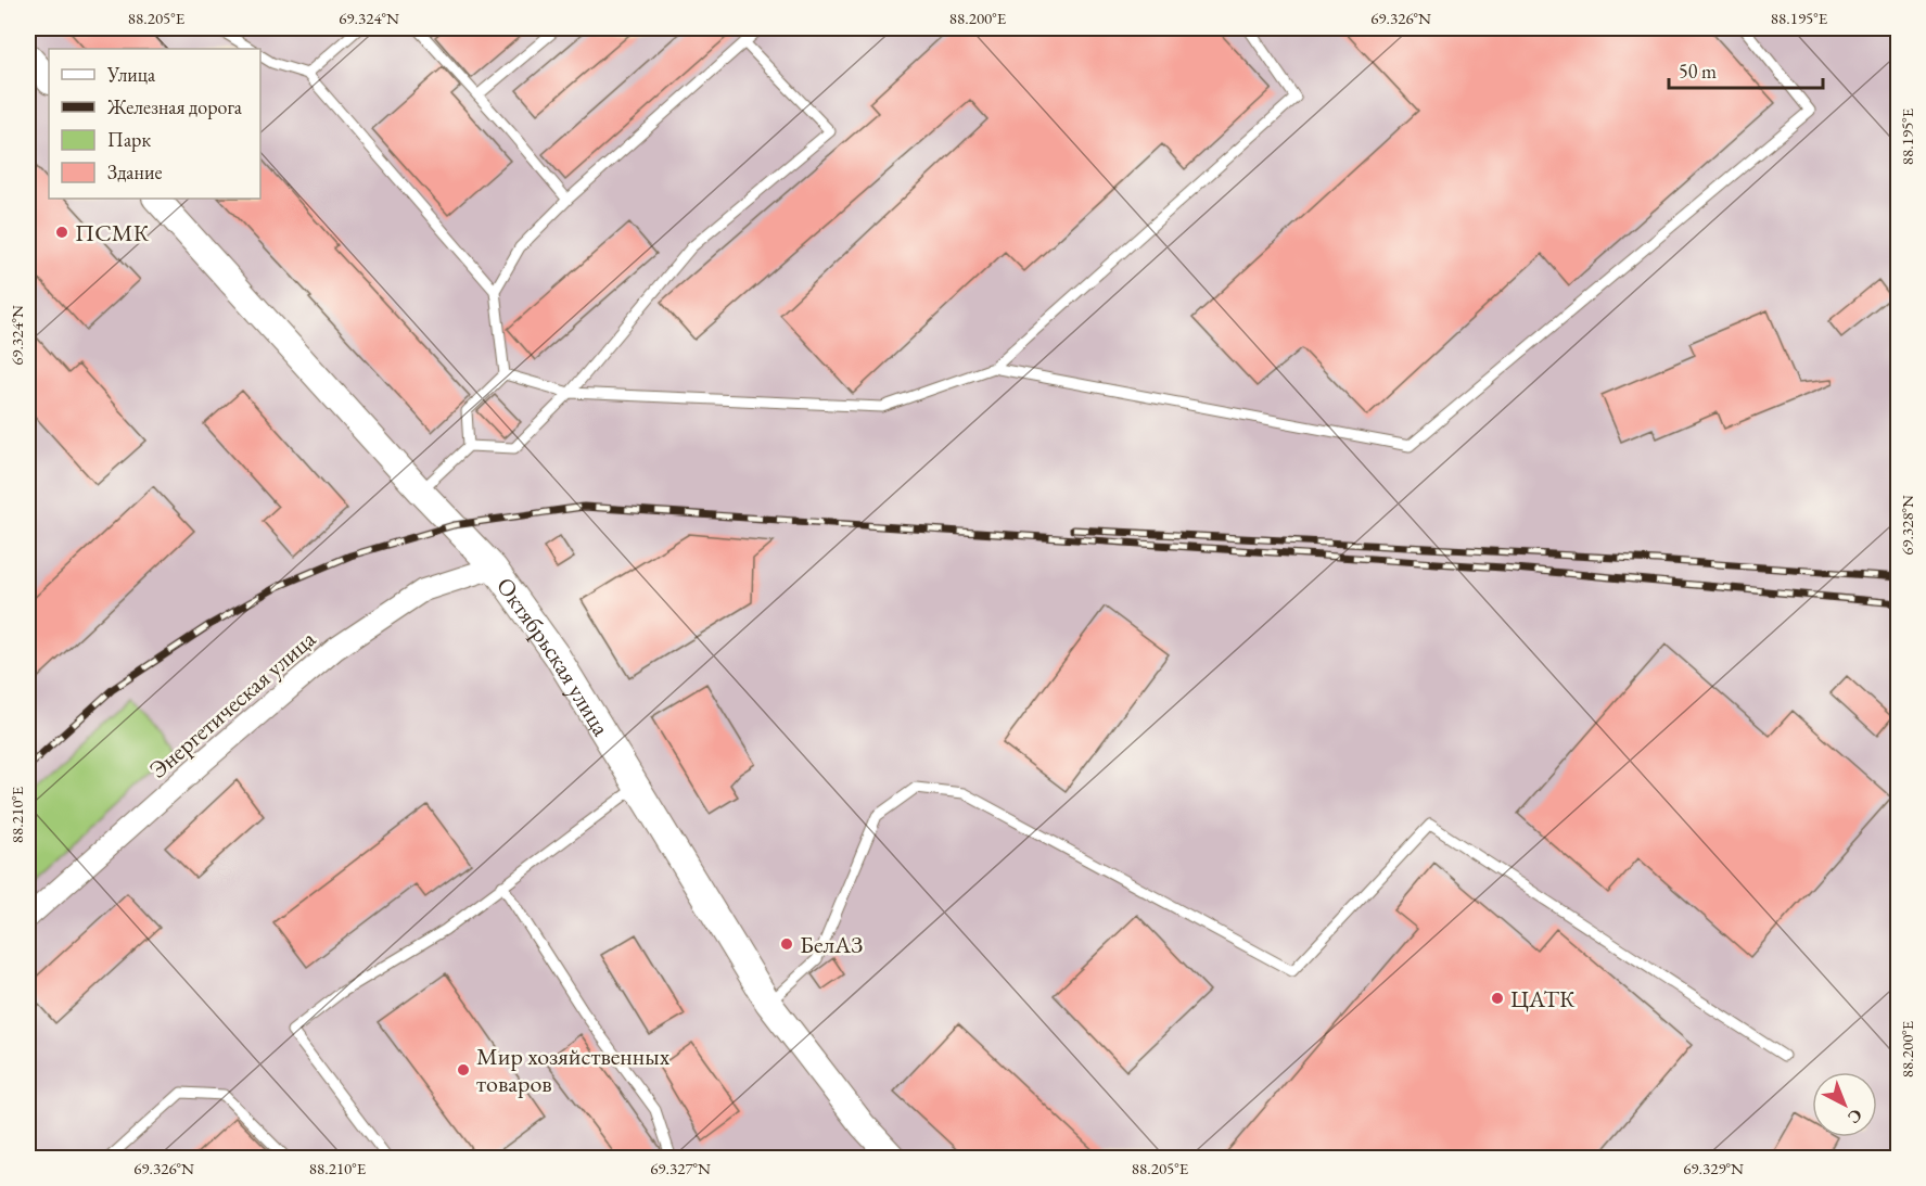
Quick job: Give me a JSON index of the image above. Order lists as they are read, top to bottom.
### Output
{
  "streets": {
    "street": ["Октябрьская улица", "Энергетическая улица"]
  },
  "crossings": [
    ["Октябрьская улица", "Энергетическая улица"]
  ],
  "places": [
    "ПСМК",
    "БелАЗ",
    "ЦАТК",
    "Мир хозяйственных товаров"
  ],
  "legend": [
    "Улица",
    "Железная дорога",
    "Парк",
    "Здание"
  ],
  "scale_bar": "50 m",
  "north": "bottom right",
  "coordinates": [
    "88.205°E",
    "69.324°N",
    "88.200°E",
    "69.326°N",
    "88.195°E",
    "69.328°N",
    "88.210°E",
    "69.327°N",
    "69.329°N"
  ]
}
